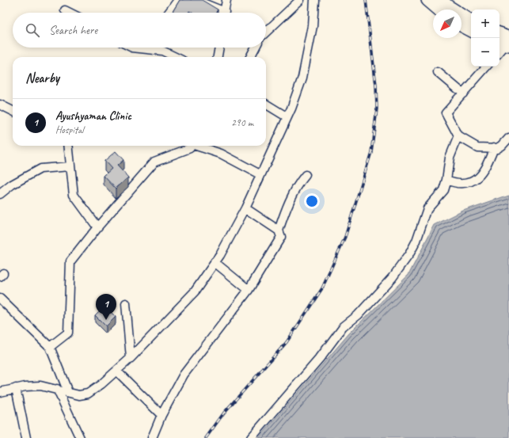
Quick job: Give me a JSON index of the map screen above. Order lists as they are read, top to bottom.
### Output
{
  "north": "bottom left",
  "page": {
    "map_buttons": ["+", "−"],
    "search": "Search here",
    "heading": "Nearby",
    "list": [
      {
        "mark": "1",
        "name": "Ayushyaman Clinic",
        "note": "Hospital",
        "value": "290 m"
      }
    ],
    "pins": "1"
  }
}
